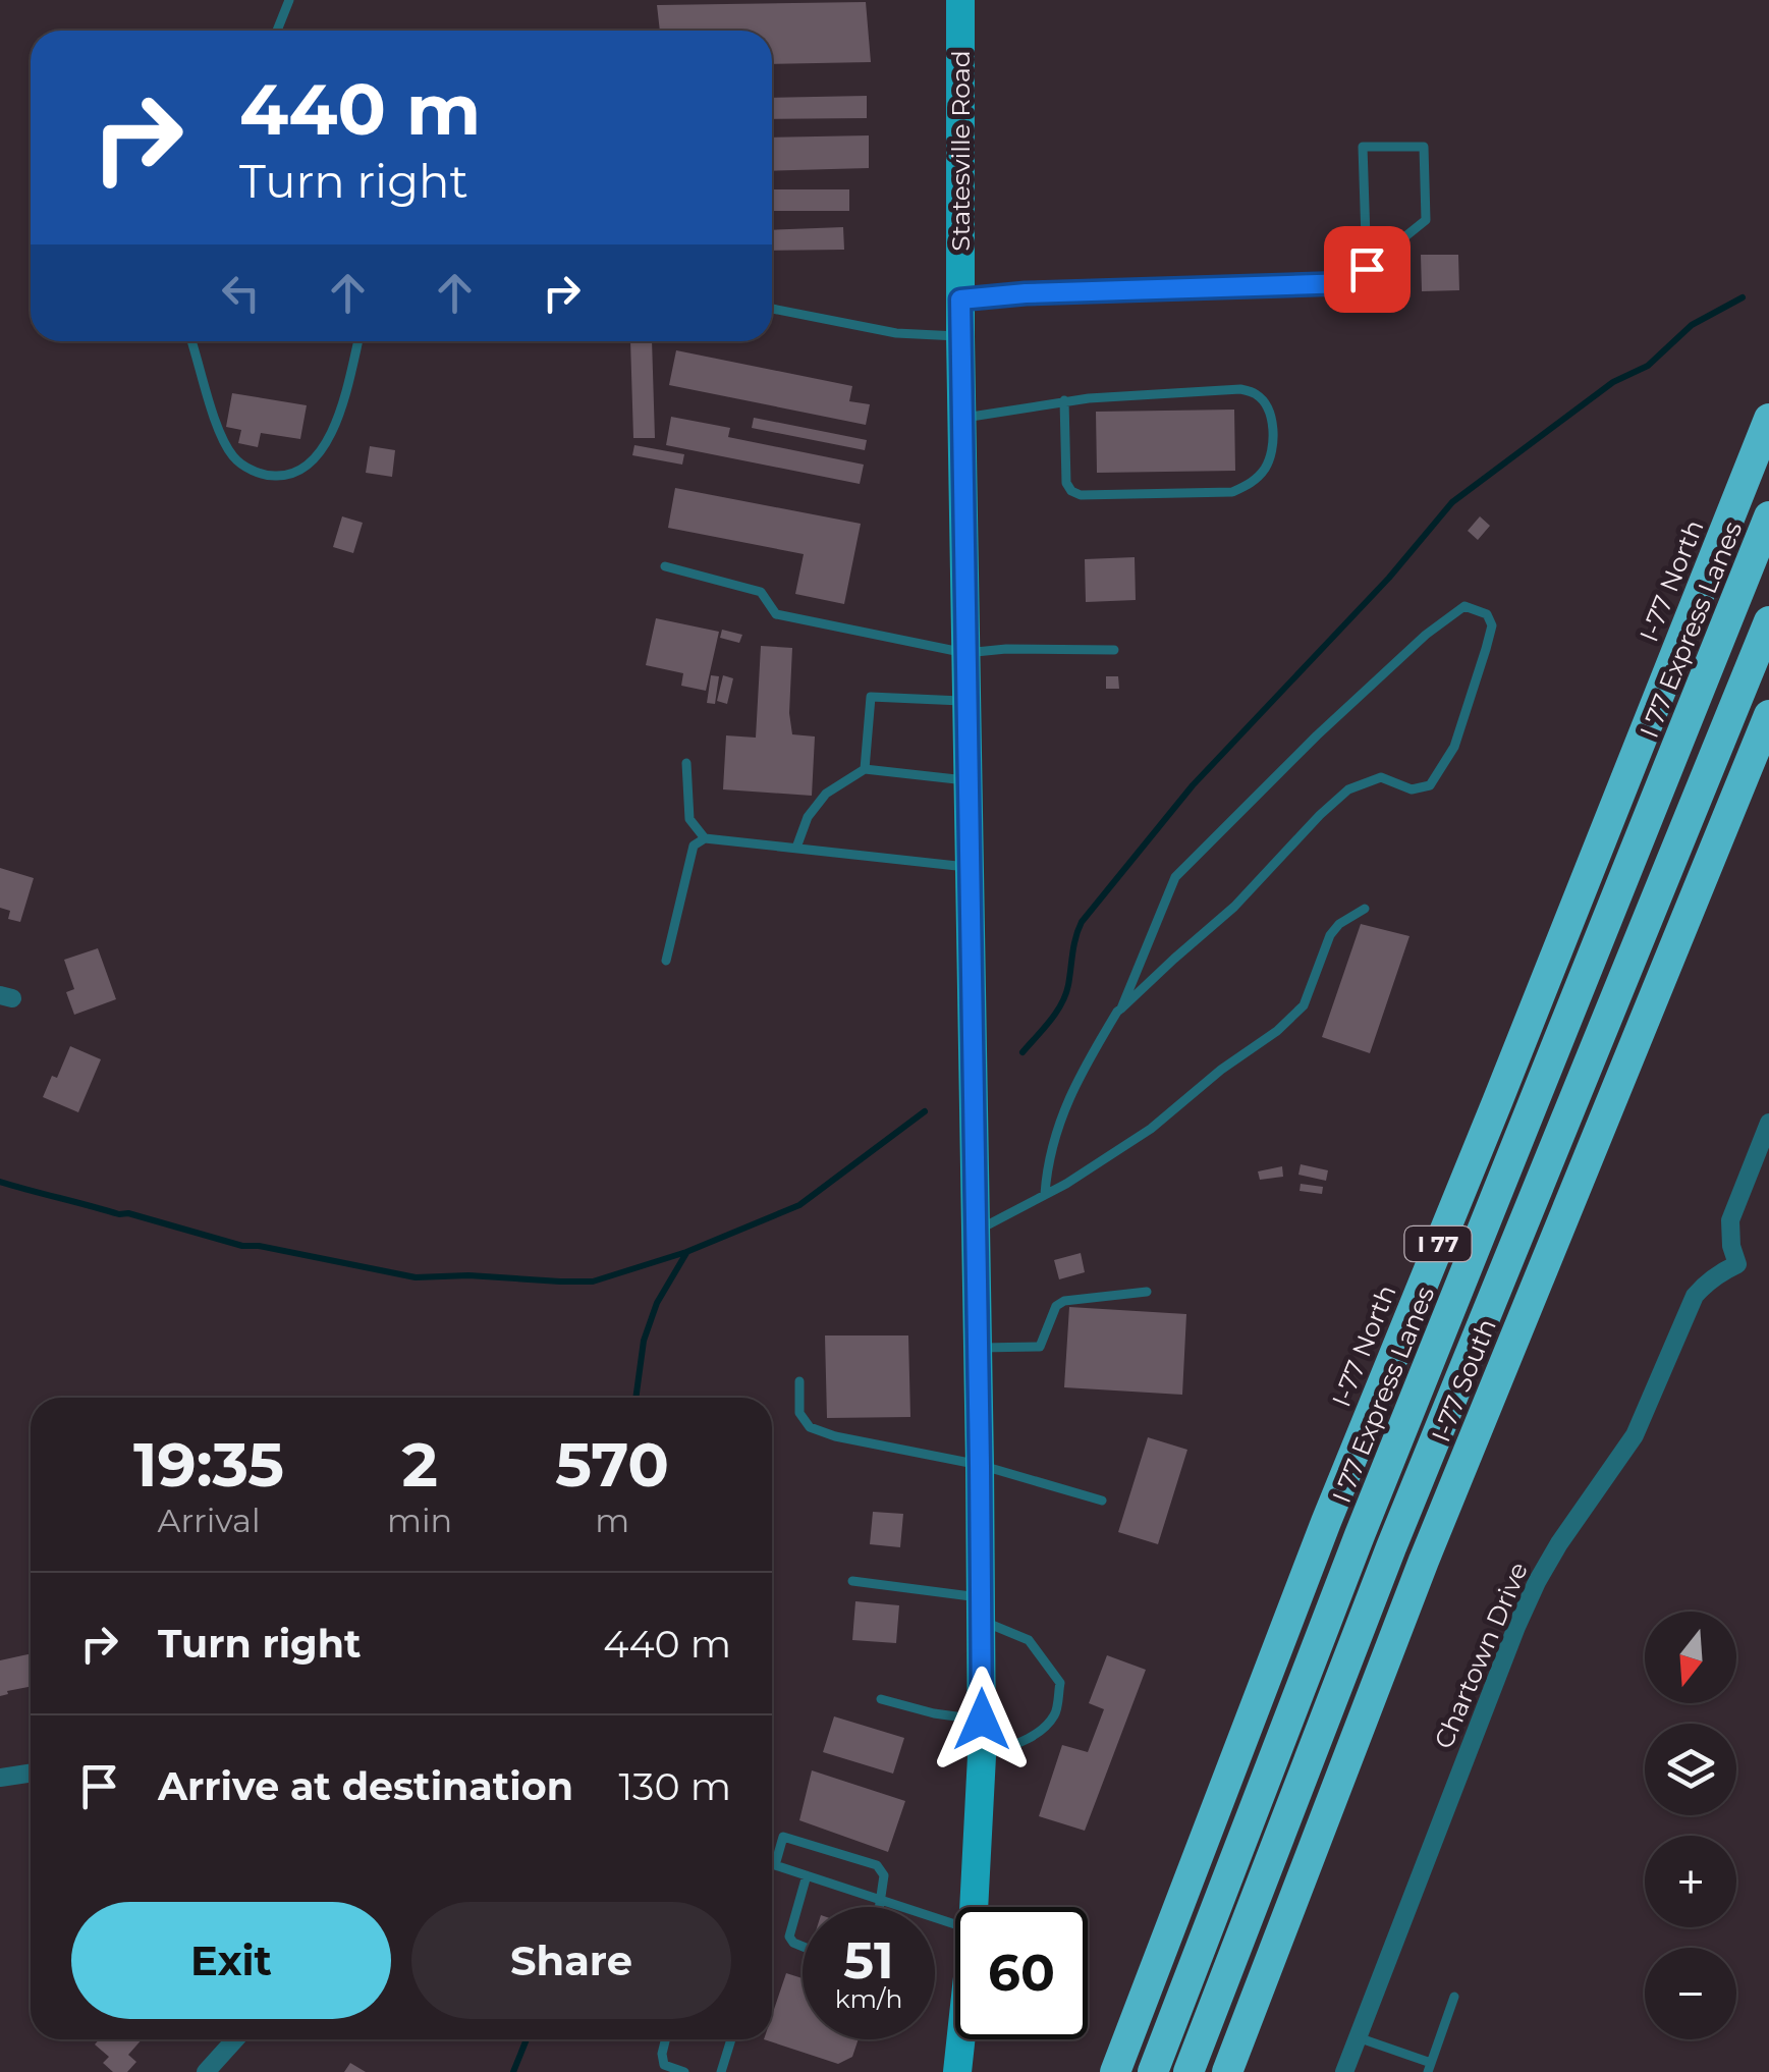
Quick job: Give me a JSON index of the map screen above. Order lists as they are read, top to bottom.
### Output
{
  "streets": {
    "highway": [
      "I-77 North",
      "I 77 Express Lanes",
      "I 77",
      "I-77 South"
    ],
    "main road": ["Statesville Road"],
    "street": ["Chartown Drive"]
  },
  "north": "bottom",
  "page": {
    "turn": ["440 m", "Turn right"],
    "eta": [
      "19:35",
      "Arrival",
      "2",
      "min",
      "570",
      "m"
    ],
    "list": [
      {
        "name": "Turn right",
        "value": "440 m"
      },
      {
        "name": "Arrive at destination",
        "value": "130 m"
      }
    ],
    "map_buttons": ["+", "−"],
    "buttons": ["Exit", "Share"],
    "speed": "51 km/h",
    "limit": "60"
  }
}
